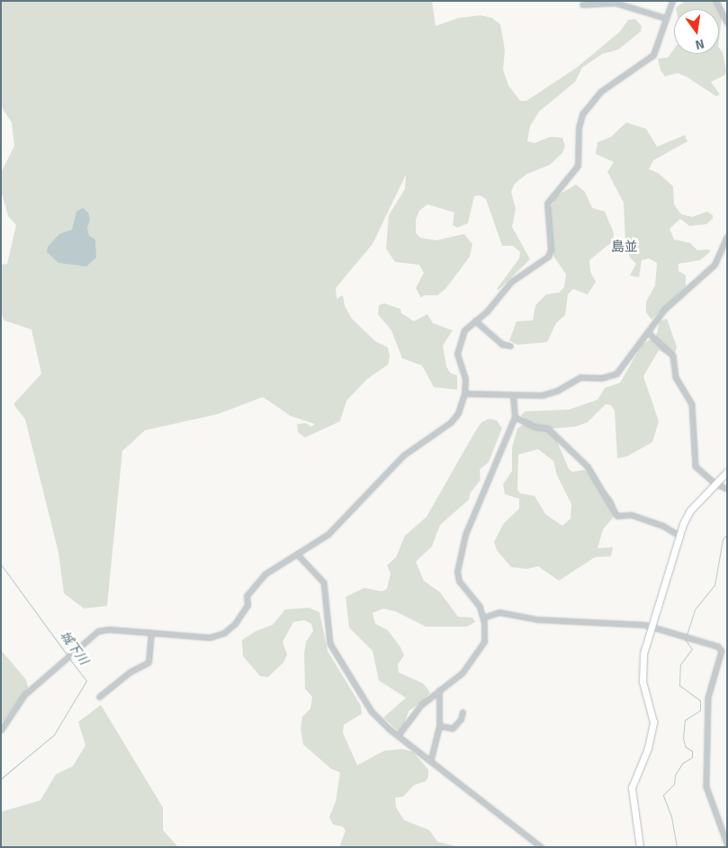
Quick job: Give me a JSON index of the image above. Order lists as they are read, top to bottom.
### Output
{
  "districts": ["島並"],
  "water": ["城下川"],
  "north": "bottom"
}
